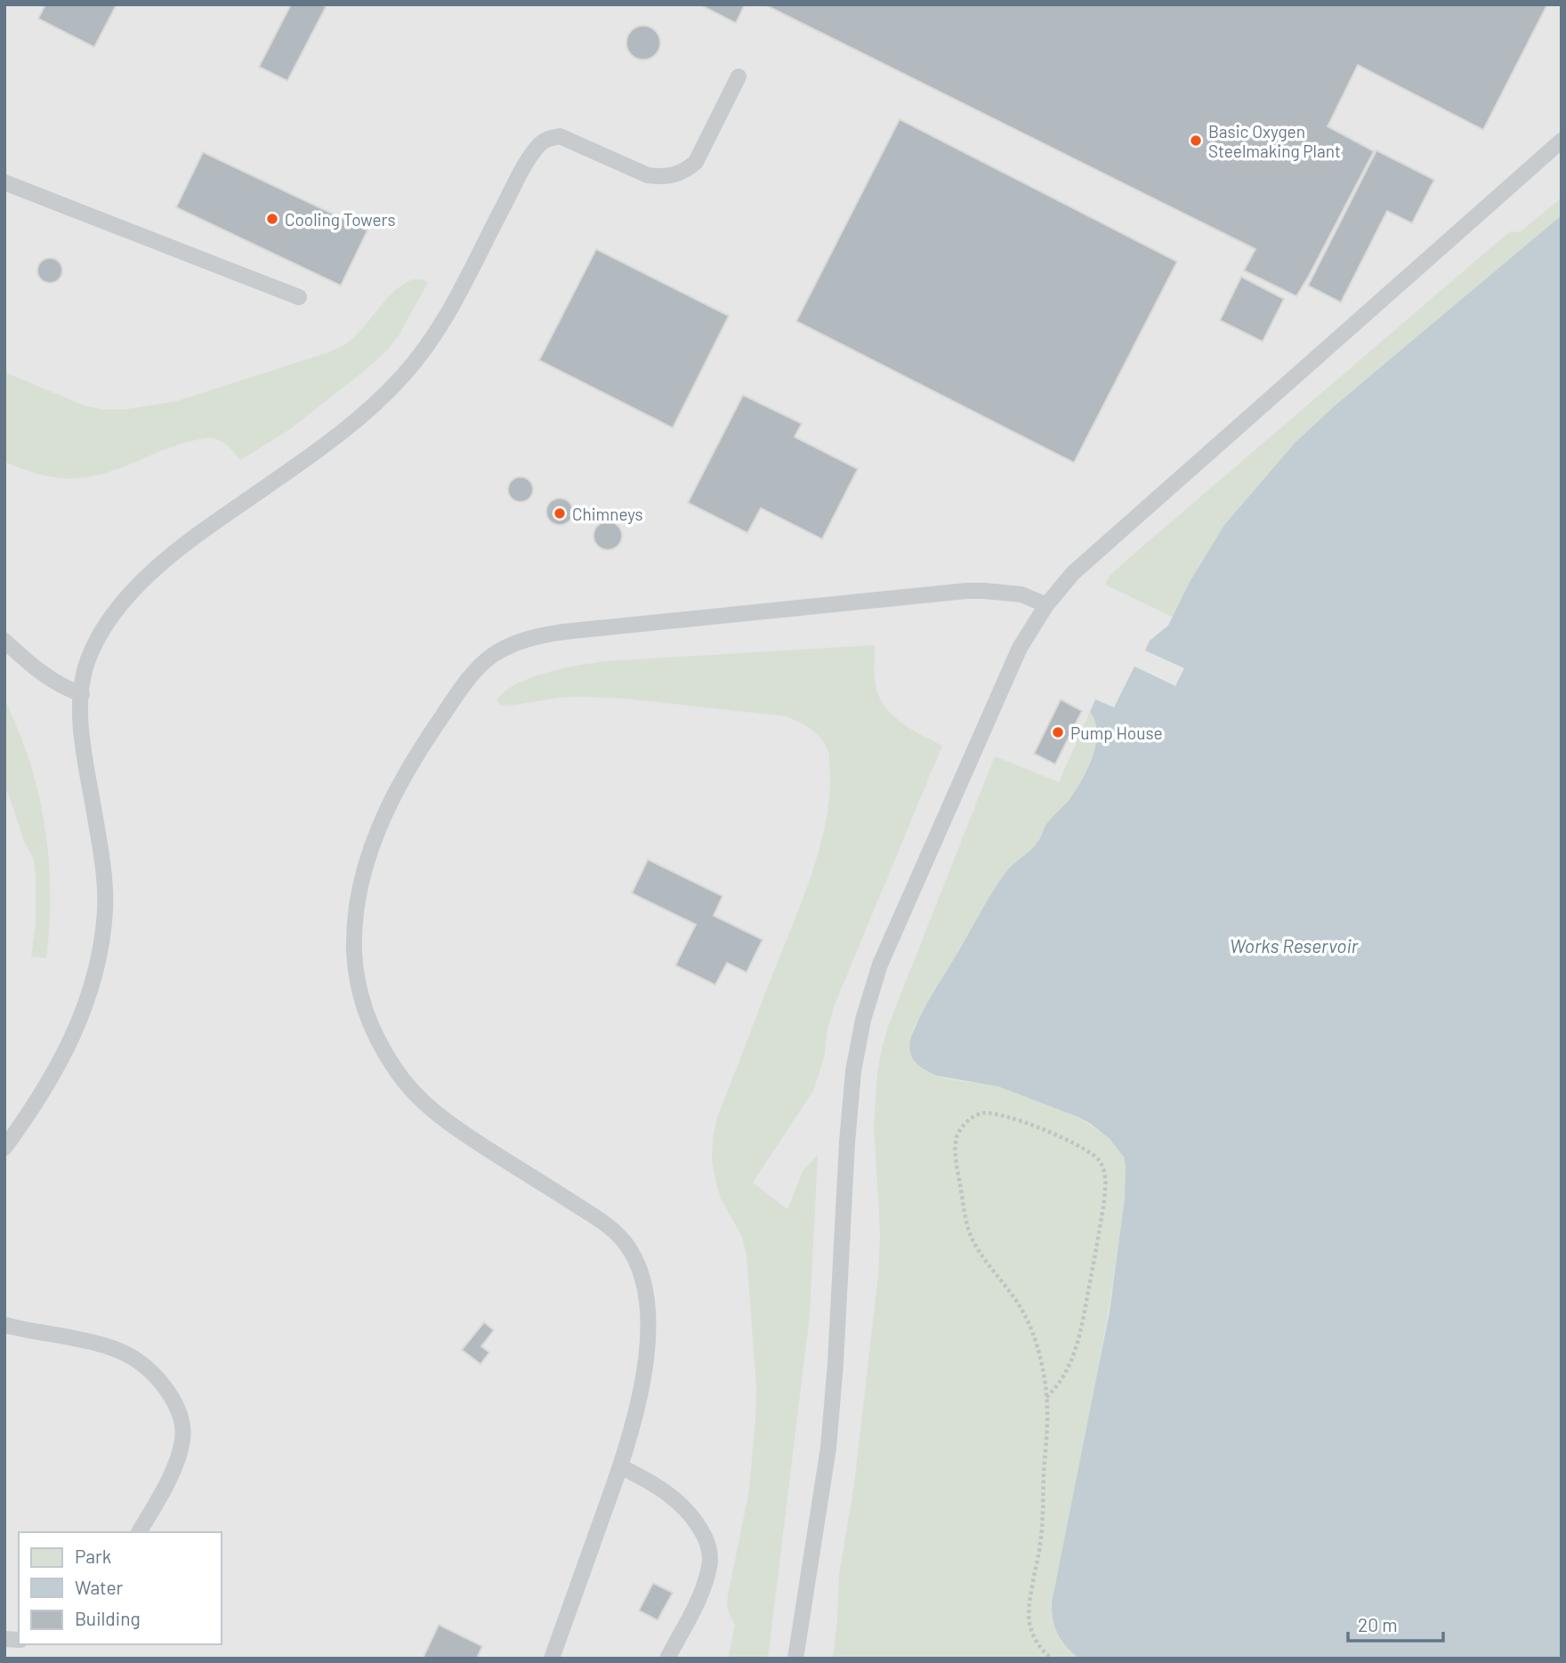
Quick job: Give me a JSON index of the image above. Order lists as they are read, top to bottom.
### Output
{
  "water": ["Works Reservoir"],
  "places": [
    "Basic Oxygen Steelmaking Plant",
    "Cooling Towers",
    "Chimneys",
    "Pump House"
  ],
  "legend": ["Park", "Water", "Building"],
  "scale_bar": "20 m"
}
